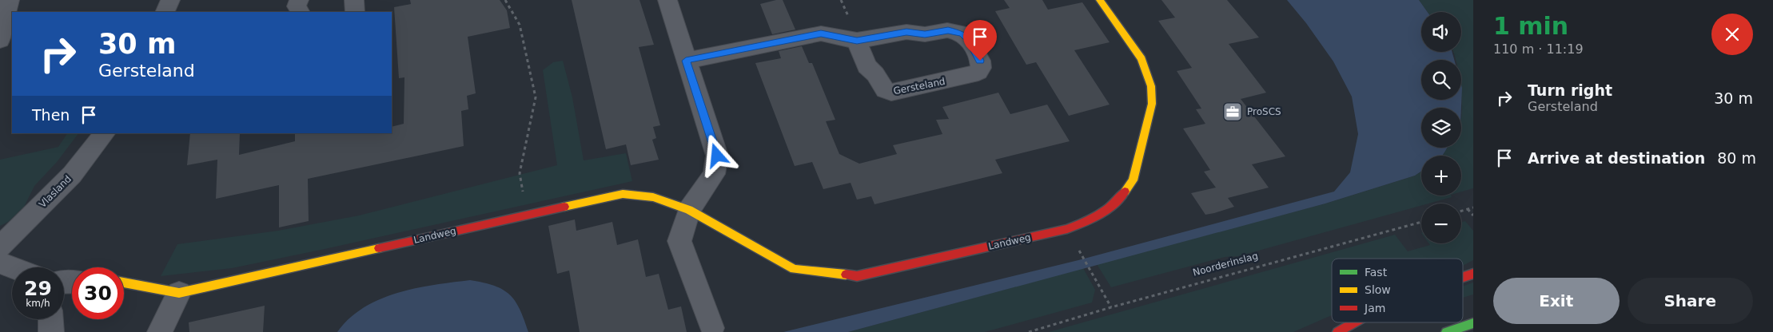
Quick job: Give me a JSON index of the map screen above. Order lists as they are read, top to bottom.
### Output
{
  "streets": {
    "street": ["Gersteland", "Vlasland", "Landweg"],
    "path": ["Noorderinslag"]
  },
  "places": {
    "office": ["ProSCS"]
  },
  "legend": ["Fast", "Slow", "Jam"],
  "page": {
    "heading": ["1 min", "110 m · 11:19"],
    "map_buttons": ["+", "−"],
    "turn": ["30 m", "Gersteland"],
    "list": [
      {
        "name": "Turn right",
        "note": "Gersteland",
        "value": "30 m"
      },
      {
        "name": "Arrive at destination",
        "value": "80 m"
      }
    ],
    "then": "Then",
    "speed": "29 km/h",
    "limit": "30",
    "buttons": ["Exit", "Share"]
  }
}
